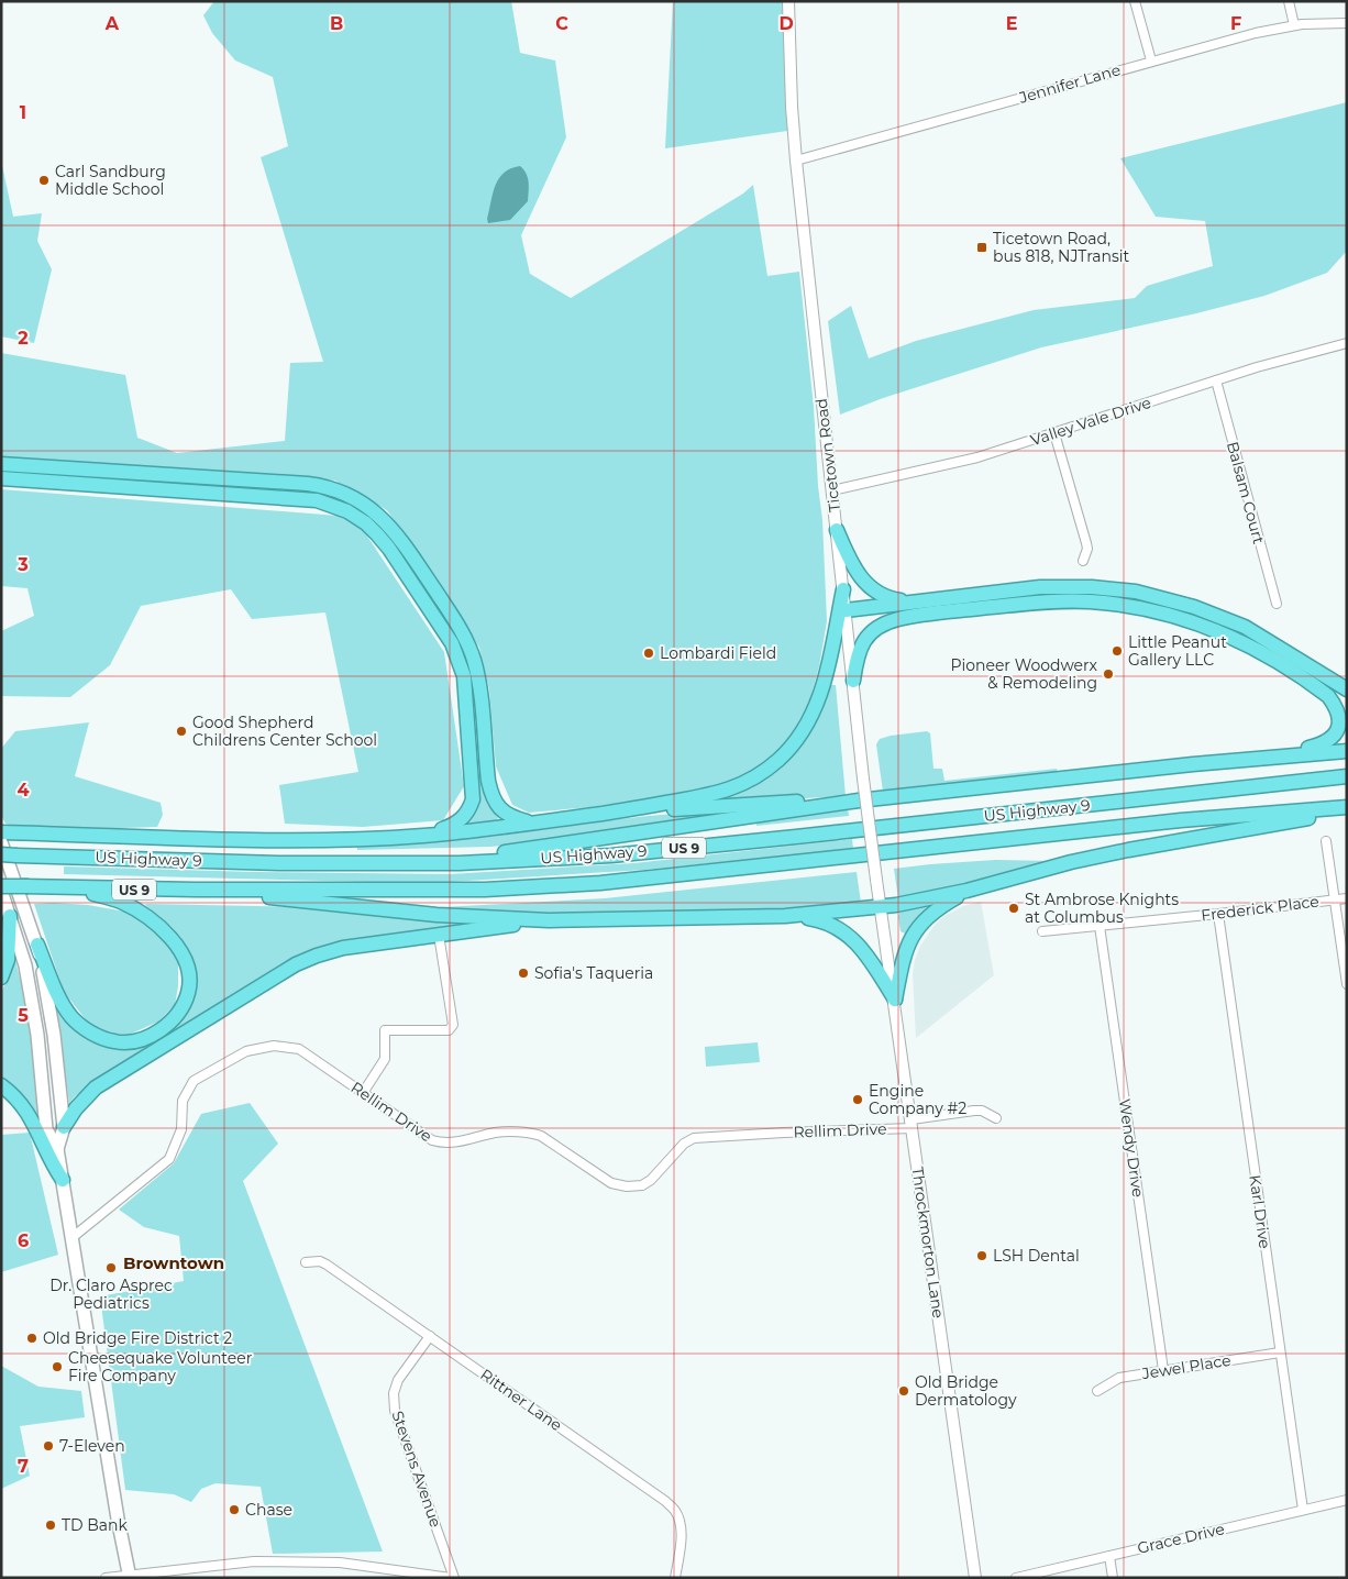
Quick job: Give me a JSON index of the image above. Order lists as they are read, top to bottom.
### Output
{
  "streets": {
    "highway": ["US Highway 9", "US 9"],
    "street": [
      "Jennifer Lane",
      "Valley Vale Drive",
      "Ticetown Road",
      "Balsam Court",
      "Frederick Place",
      "Rellim Drive",
      "Wendy Drive",
      "Karl Drive",
      "Throckmorton Lane",
      "Jewel Place",
      "Rittner Lane",
      "Stevens Avenue",
      "Grace Drive"
    ]
  },
  "crossings": [
    ["Jennifer Lane", "Ticetown Road"],
    ["Valley Vale Drive", "Ticetown Road"],
    ["Valley Vale Drive", "Balsam Court"],
    ["Ticetown Road", "Throckmorton Lane"],
    ["Frederick Place", "Wendy Drive"],
    ["Frederick Place", "Karl Drive"],
    ["Rellim Drive", "Throckmorton Lane"],
    ["Wendy Drive", "Jewel Place"],
    ["Karl Drive", "Jewel Place"],
    ["Karl Drive", "Grace Drive"],
    ["Rittner Lane", "Stevens Avenue"]
  ],
  "districts": ["Browntown"],
  "places": {
    "other": [
      "Carl Sandburg Middle School",
      "Little Peanut Gallery LLC",
      "Lombardi Field",
      "Pioneer Woodwerx & Remodeling",
      "Good Shepherd Childrens Center School",
      "St Ambrose Knights at Columbus",
      "Sofia's Taqueria",
      "Engine Company #2",
      "LSH Dental",
      "Dr. Claro Asprec Pediatrics",
      "Old Bridge Fire District 2",
      "Cheesequake Volunteer Fire Company",
      "Old Bridge Dermatology",
      "7-Eleven",
      "Chase",
      "TD Bank"
    ],
    "transit": ["Ticetown Road, bus 818, NJTransit"]
  },
  "grid": {
    "columns": [
      "A",
      "B",
      "C",
      "D",
      "E",
      "F"
    ],
    "rows": [
      "1",
      "2",
      "3",
      "4",
      "5",
      "6",
      "7"
    ]
  }
}
